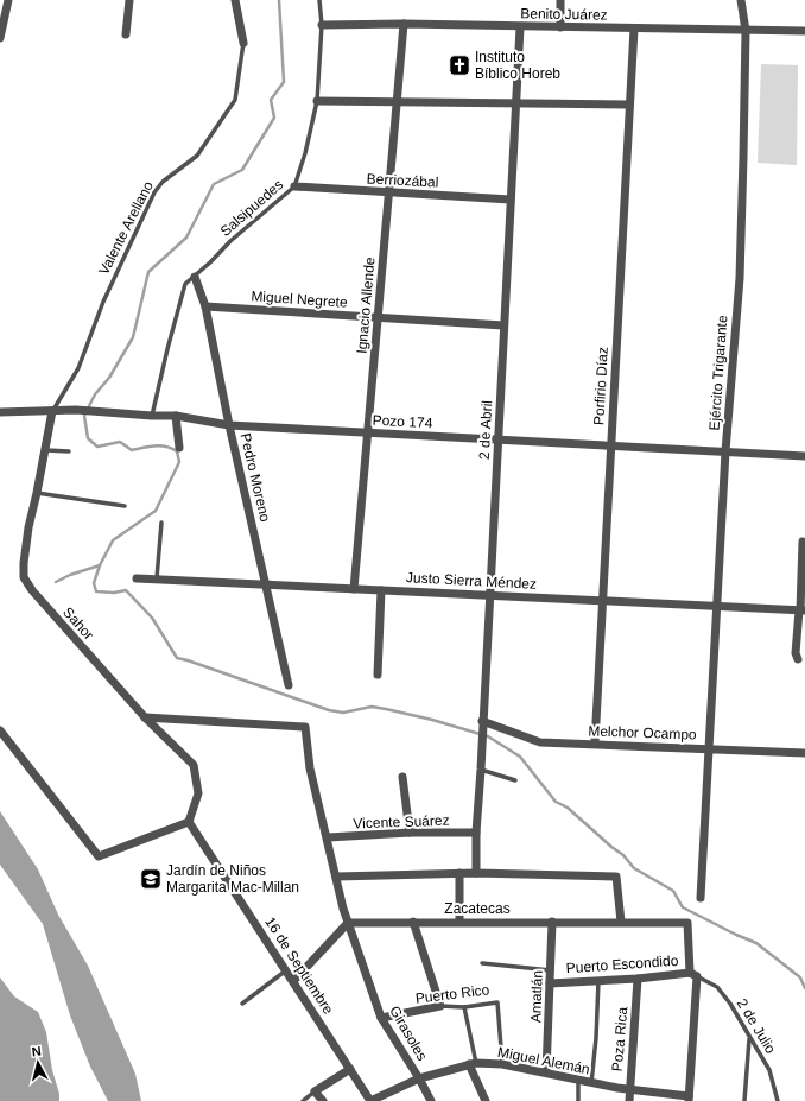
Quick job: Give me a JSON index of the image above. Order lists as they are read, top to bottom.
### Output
{
  "streets": {
    "street": [
      "Benito Juárez",
      "Berriozábal",
      "Miguel Negrete",
      "Ignacio Allende",
      "Ejército Trigarante",
      "Porfirio Díaz",
      "Pozo 174",
      "2 de Abril",
      "Pedro Moreno",
      "Justo Sierra Méndez",
      "Sahor",
      "Melchor Ocampo",
      "Vicente Suárez",
      "Zacatecas",
      "Puerto Escondido",
      "16 de Septiembre",
      "Puerto Rico",
      "Amatlán",
      "Girasoles",
      "Poza Rica",
      "Miguel Alemán"
    ],
    "lane": ["Salsipuedes", "Valente Arellano", "2 de Julio"]
  },
  "crossings": [
    ["Benito Juárez", "Salsipuedes"],
    ["Benito Juárez", "Ignacio Allende"],
    ["Benito Juárez", "Ejército Trigarante"],
    ["Benito Juárez", "Porfirio Díaz"],
    ["Benito Juárez", "2 de Abril"],
    ["Berriozábal", "Salsipuedes"],
    ["Berriozábal", "Ignacio Allende"],
    ["Berriozábal", "2 de Abril"],
    ["Salsipuedes", "Pozo 174"],
    ["Salsipuedes", "Pedro Moreno"],
    ["Valente Arellano", "Pozo 174"],
    ["Valente Arellano", "Sahor"],
    ["Miguel Negrete", "Ignacio Allende"],
    ["Miguel Negrete", "2 de Abril"],
    ["Miguel Negrete", "Pedro Moreno"],
    ["Ignacio Allende", "Pozo 174"],
    ["Ignacio Allende", "Justo Sierra Méndez"],
    ["Ejército Trigarante", "Pozo 174"],
    ["Ejército Trigarante", "Justo Sierra Méndez"],
    ["Ejército Trigarante", "Melchor Ocampo"],
    ["Porfirio Díaz", "Pozo 174"],
    ["Porfirio Díaz", "Justo Sierra Méndez"],
    ["Porfirio Díaz", "Melchor Ocampo"],
    ["Pozo 174", "2 de Abril"],
    ["Pozo 174", "Pedro Moreno"],
    ["Pozo 174", "Sahor"],
    ["2 de Abril", "Justo Sierra Méndez"],
    ["2 de Abril", "Melchor Ocampo"],
    ["2 de Abril", "Vicente Suárez"],
    ["Pedro Moreno", "Justo Sierra Méndez"],
    ["Sahor", "16 de Septiembre"],
    ["Zacatecas", "Puerto Escondido"],
    ["Zacatecas", "Amatlán"],
    ["Zacatecas", "2 de Julio"],
    ["Zacatecas", "Girasoles"],
    ["Puerto Escondido", "Amatlán"],
    ["Puerto Escondido", "2 de Julio"],
    ["Puerto Escondido", "Poza Rica"],
    ["16 de Septiembre", "Miguel Alemán"],
    ["Puerto Rico", "Girasoles"],
    ["Puerto Rico", "Miguel Alemán"],
    ["Amatlán", "Miguel Alemán"],
    ["Girasoles", "Miguel Alemán"],
    ["Poza Rica", "Miguel Alemán"]
  ],
  "places": {
    "church": ["Instituto Bíblico Horeb"],
    "school or university": ["Jardín de Niños Margarita Mac-Millan"]
  },
  "north": "top"
}
